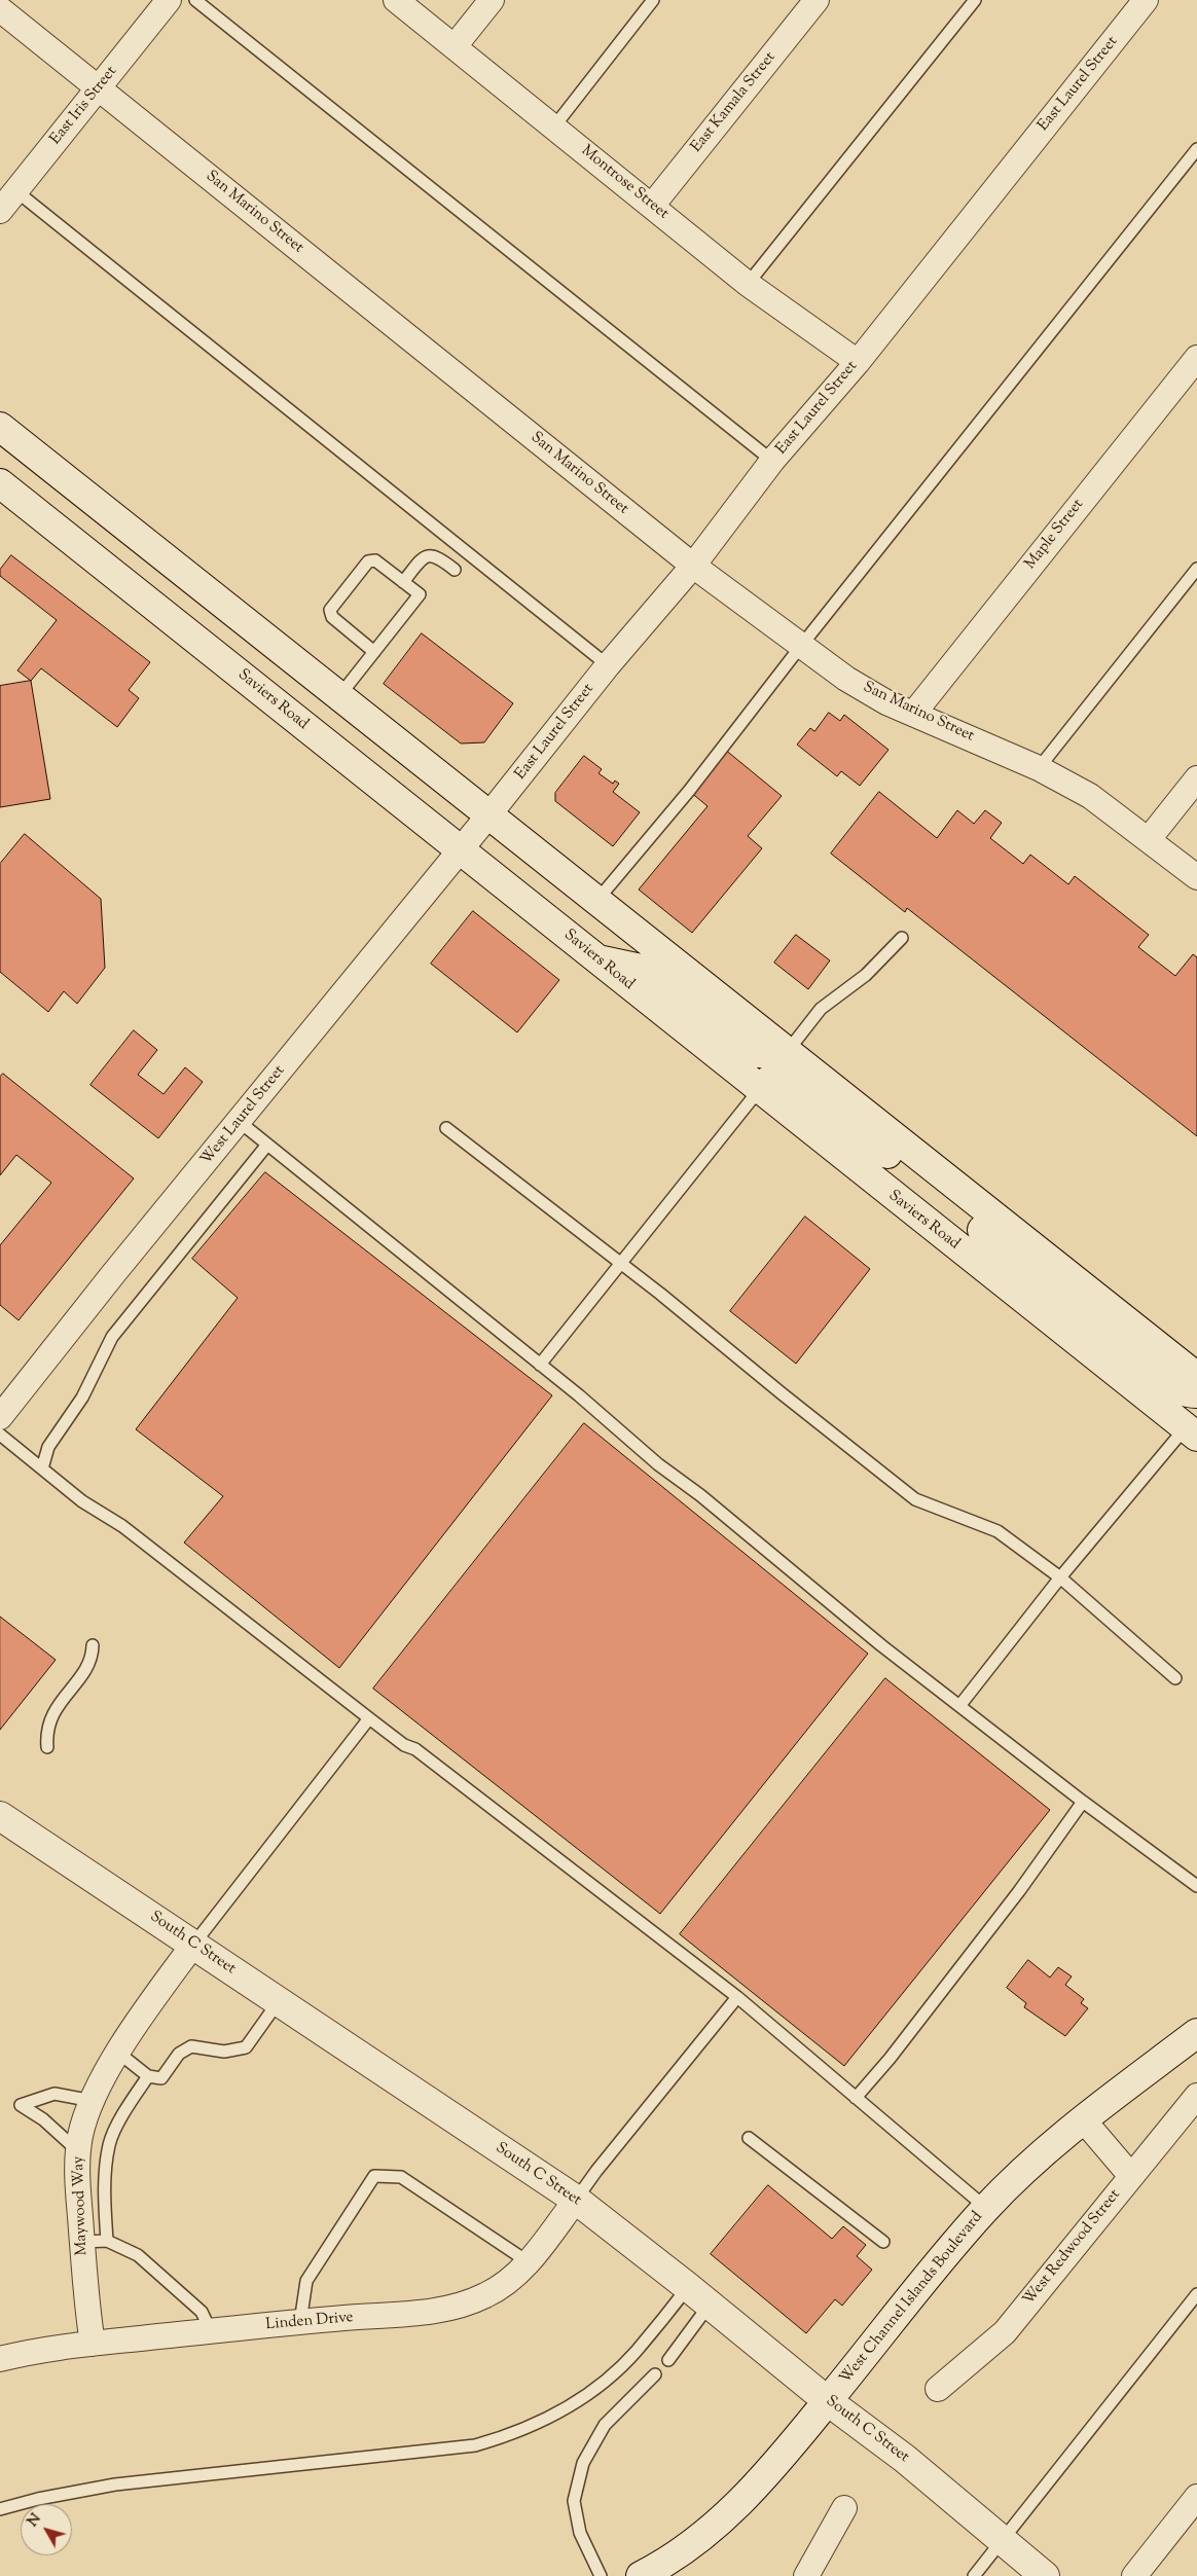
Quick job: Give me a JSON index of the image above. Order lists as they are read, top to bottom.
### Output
{
  "streets": {
    "main road": ["Saviers Road", "South C Street", "West Channel Islands Boulevard"],
    "street": [
      "East Laurel Street",
      "East Kamala Street",
      "East Iris Street",
      "Montrose Street",
      "San Marino Street",
      "Maple Street",
      "West Laurel Street",
      "Maywood Way",
      "West Redwood Street",
      "Linden Drive"
    ]
  },
  "crossings": [
    ["East Laurel Street", "Montrose Street"],
    ["East Laurel Street", "San Marino Street"],
    ["East Laurel Street", "West Laurel Street"],
    ["East Kamala Street", "Montrose Street"],
    ["East Iris Street", "San Marino Street"],
    ["San Marino Street", "Maple Street"],
    ["Saviers Road", "West Laurel Street"],
    ["South C Street", "Maywood Way"],
    ["South C Street", "West Channel Islands Boulevard"],
    ["South C Street", "Linden Drive"],
    ["Maywood Way", "Linden Drive"]
  ],
  "north": "top left"
}
